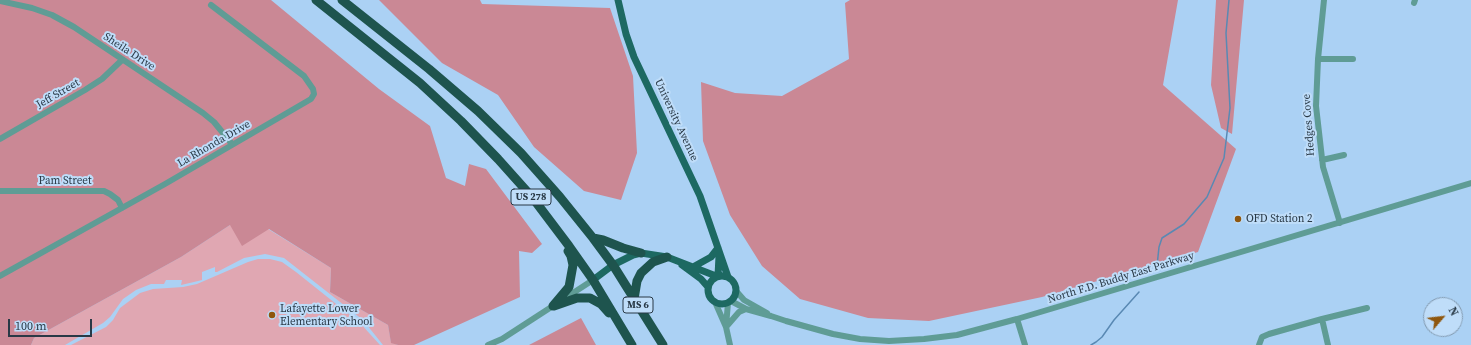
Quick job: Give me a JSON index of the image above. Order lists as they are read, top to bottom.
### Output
{
  "streets": {
    "highway": ["US 278", "MS 6"],
    "main road": ["University Avenue"],
    "street": [
      "Sheila Drive",
      "Jeff Street",
      "Hedges Cove",
      "La Rhonda Drive",
      "Pam Street",
      "North F.D. Buddy East Parkway"
    ]
  },
  "crossings": [
    ["Sheila Drive", "Jeff Street"],
    ["Sheila Drive", "La Rhonda Drive"],
    ["Hedges Cove", "North F.D. Buddy East Parkway"],
    ["La Rhonda Drive", "Pam Street"],
    ["US 278", "MS 6"]
  ],
  "places": ["OFD Station 2", "Lafayette Lower Elementary School"],
  "scale_bar": "100 m",
  "north": "top right"
}
